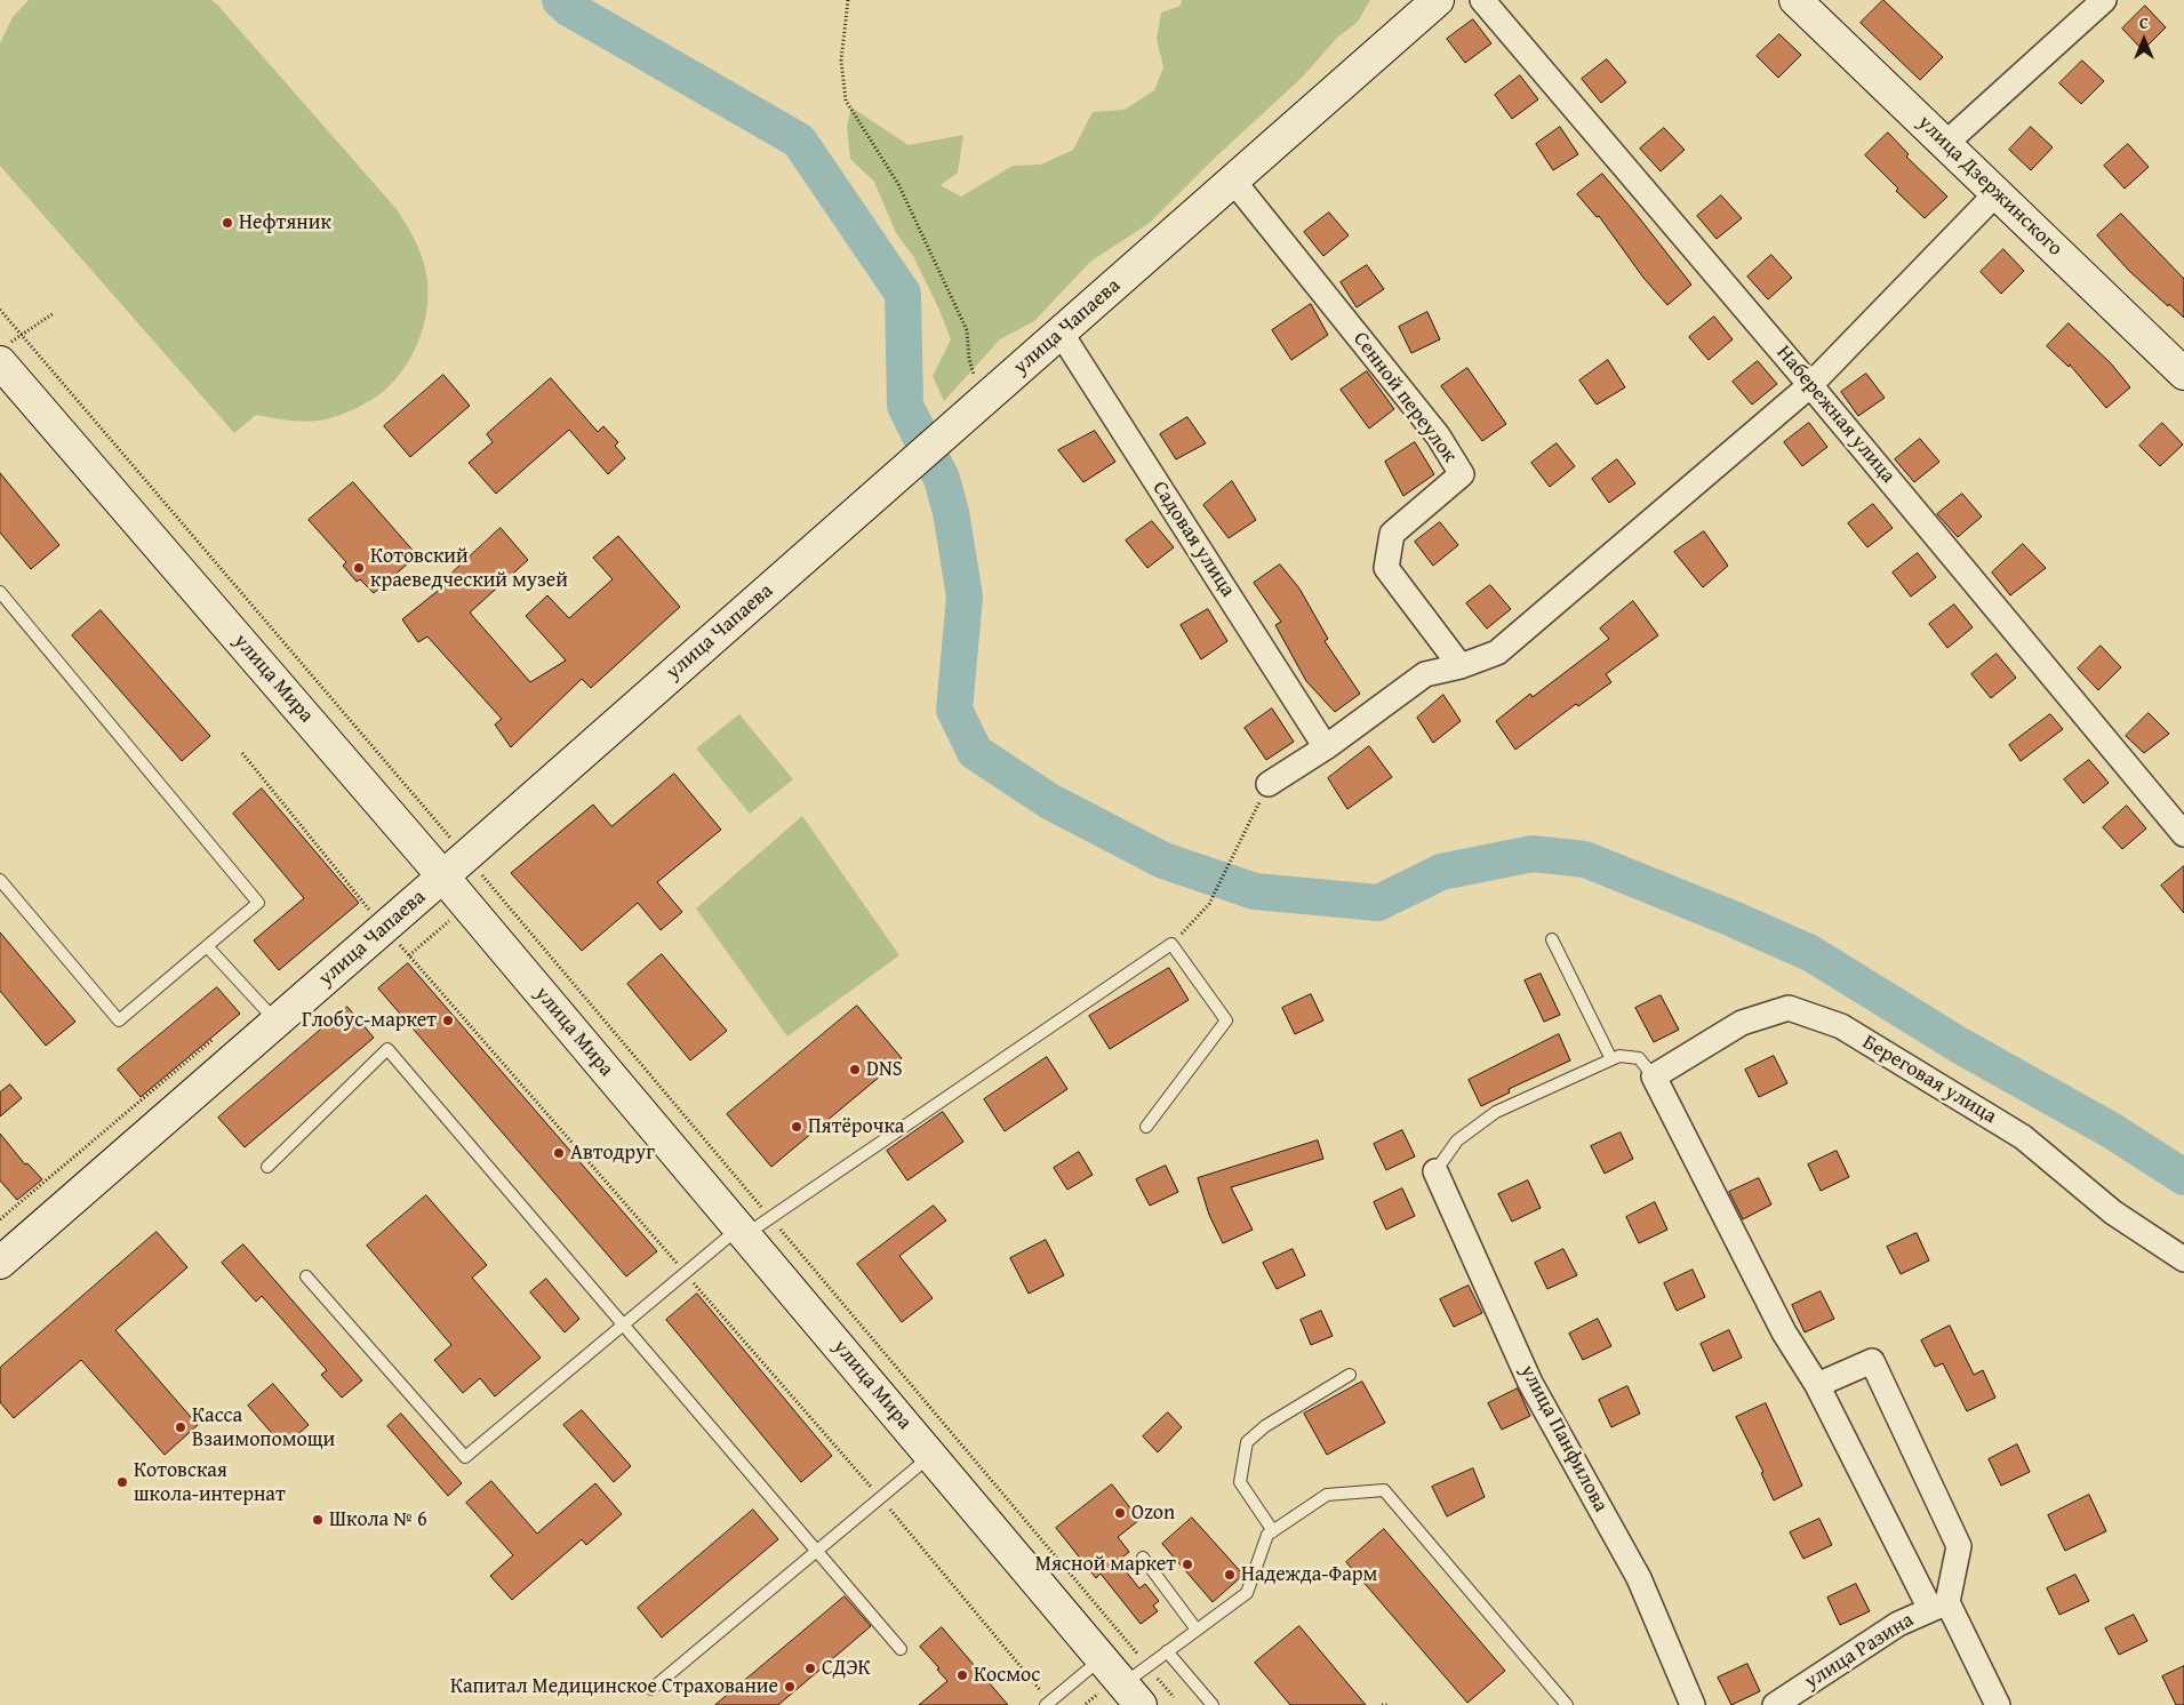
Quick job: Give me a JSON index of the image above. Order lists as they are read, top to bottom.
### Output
{
  "streets": {
    "street": [
      "улица Дзержинского",
      "улица Чапаева",
      "Сенной переулок",
      "Набережная улица",
      "Садовая улица",
      "улица Мира",
      "Береговая улица",
      "улица Панфилова",
      "улица Разина"
    ]
  },
  "crossings": [
    ["улица Чапаева", "Сенной переулок"],
    ["улица Чапаева", "Садовая улица"],
    ["улица Чапаева", "улица Мира"]
  ],
  "places": [
    "Нефтяник",
    "Котовский краеведческий музей",
    "Глобус-маркет",
    "DNS",
    "Пятёрочка",
    "Автодруг",
    "Касса Взаимопомощи",
    "Котовская школа-интернат",
    "Ozon",
    "Школа № 6",
    "Мясной маркет",
    "Надежда-Фарм",
    "СДЭК",
    "Космос",
    "Капитал Медицинское Страхование"
  ],
  "north": "top"
}
